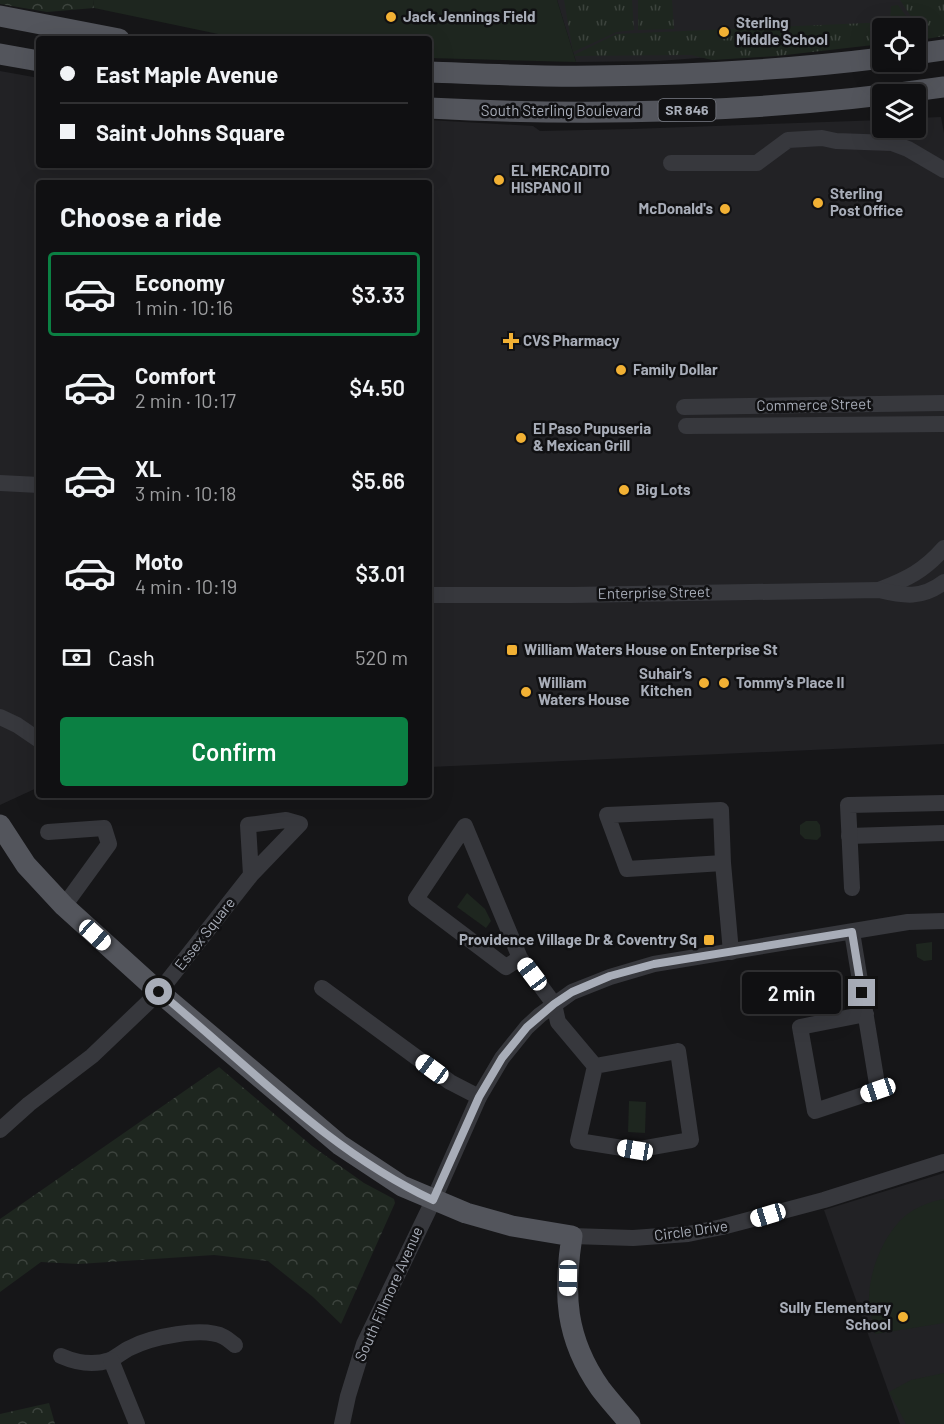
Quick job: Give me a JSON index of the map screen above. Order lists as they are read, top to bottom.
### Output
{
  "streets": {
    "main road": ["SR 846", "South Sterling Boulevard"],
    "street": [
      "Commerce Street",
      "Enterprise Street",
      "Essex Square",
      "Circle Drive",
      "South Fillmore Avenue"
    ]
  },
  "places": {
    "other": [
      "Jack Jennings Field",
      "Sterling Middle School",
      "EL MERCADITO HISPANO II",
      "Sterling Post Office",
      "McDonald's",
      "Family Dollar",
      "El Paso Pupuseria & Mexican Grill",
      "Big Lots",
      "Suhair’s Kitchen",
      "Tommy's Place II",
      "William Waters House",
      "Sully Elementary School"
    ],
    "health": ["CVS Pharmacy"],
    "transit": ["William Waters House on Enterprise St", "Providence Village Dr & Coventry Sq"]
  },
  "page": {
    "banner": ["East Maple Avenue", "Saint Johns Square"],
    "heading": "Choose a ride",
    "list": [
      {
        "name": "Economy",
        "note": "1 min · 10:16",
        "value": "$3.33"
      },
      {
        "name": "Comfort",
        "note": "2 min · 10:17",
        "value": "$4.50"
      },
      {
        "name": "XL",
        "note": "3 min · 10:18",
        "value": "$5.66"
      },
      {
        "name": "Moto",
        "note": "4 min · 10:19",
        "value": "$3.01"
      }
    ],
    "pay": ["Cash", "520 m"],
    "buttons": "Confirm",
    "bubble": "2 min"
  }
}
